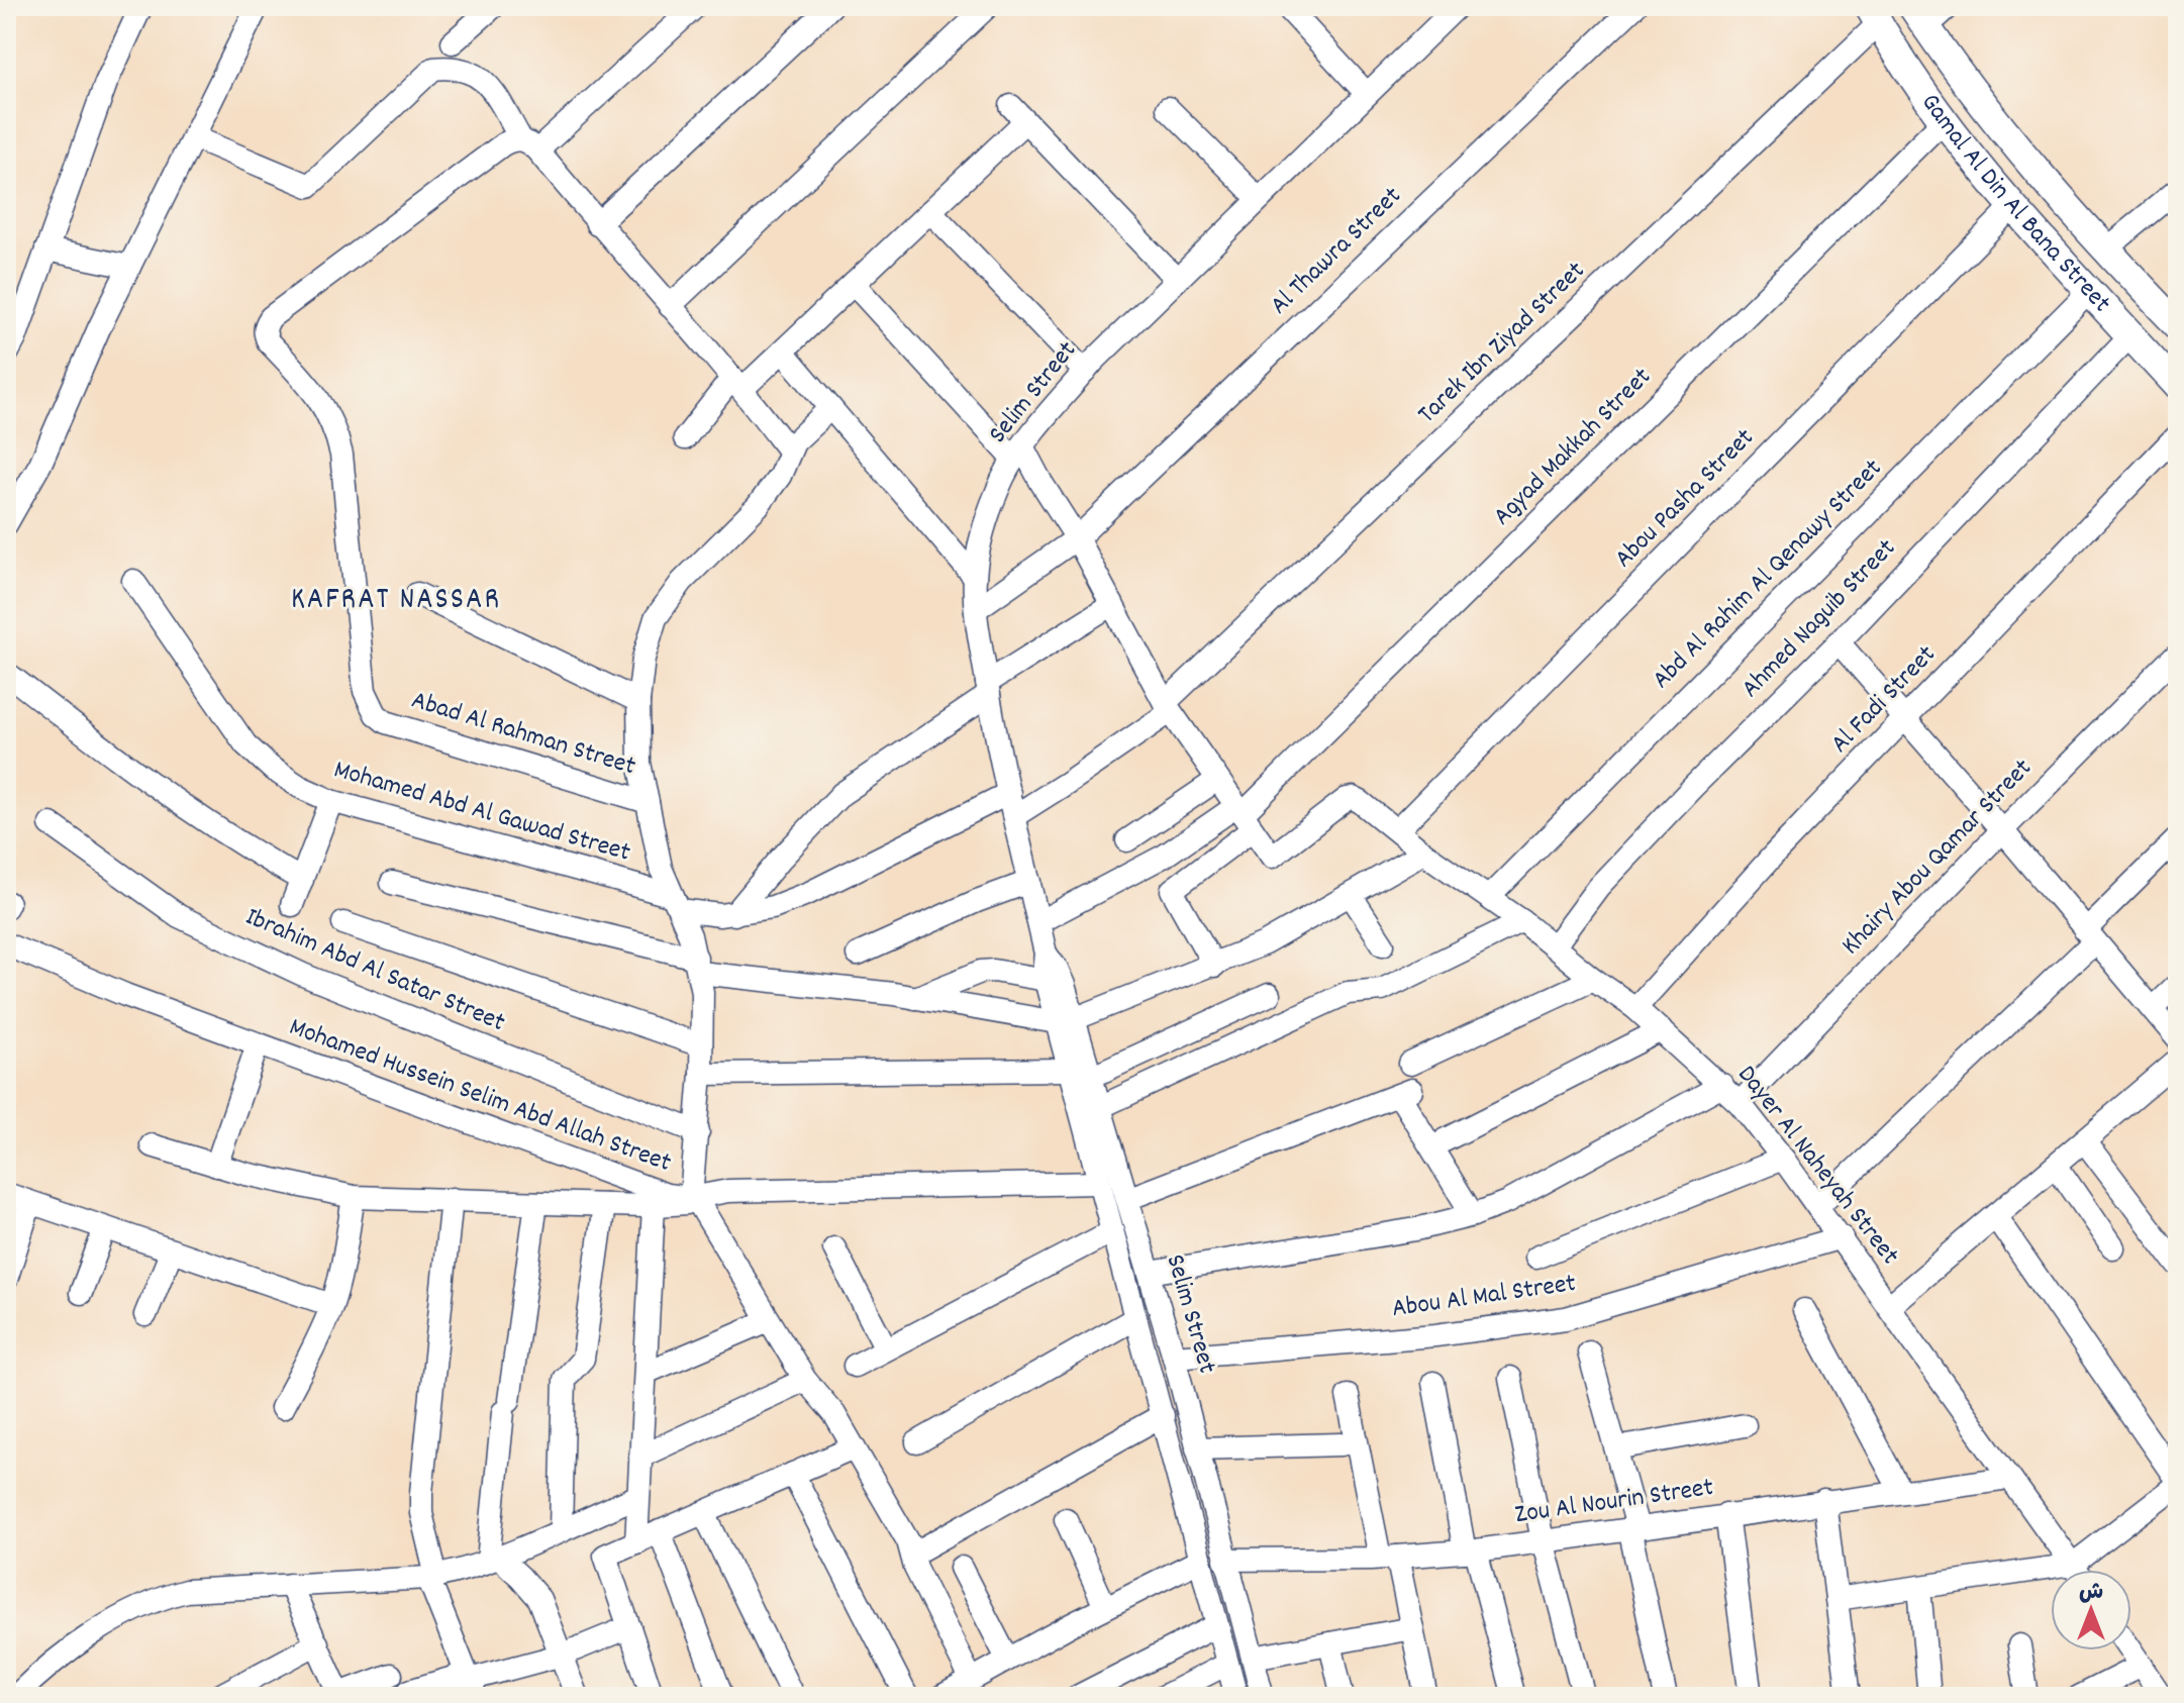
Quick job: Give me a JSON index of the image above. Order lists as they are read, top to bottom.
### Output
{
  "streets": {
    "main road": ["Gamal Al Din Al Bana Street"],
    "street": [
      "Al Thawra Street",
      "Tarek Ibn Ziyad Street",
      "Selim Street",
      "Agyad Makkah Street",
      "Abou Pasha Street",
      "Abd Al Rahim Al Qenawy Street",
      "Ahmed Naguib Street",
      "Al Fadi Street",
      "Abad Al Rahman Street",
      "Mohamed Abd Al Gawad Street",
      "Khairy Abou Qamar Street",
      "Ibrahim Abd Al Satar Street",
      "Mohamed Hussein Selim Abd Allah Street",
      "Dayer Al Naheyah Street",
      "Abou Al Mal Street",
      "Zou Al Nourin Street"
    ]
  },
  "crossings": [
    ["Gamal Al Din Al Bana Street", "Tarek Ibn Ziyad Street"],
    ["Gamal Al Din Al Bana Street", "Agyad Makkah Street"],
    ["Gamal Al Din Al Bana Street", "Abou Pasha Street"],
    ["Gamal Al Din Al Bana Street", "Abd Al Rahim Al Qenawy Street"],
    ["Gamal Al Din Al Bana Street", "Ahmed Naguib Street"],
    ["Al Thawra Street", "Selim Street"],
    ["Tarek Ibn Ziyad Street", "Selim Street"],
    ["Selim Street", "Mohamed Abd Al Gawad Street"],
    ["Selim Street", "Mohamed Hussein Selim Abd Allah Street"],
    ["Selim Street", "Abou Al Mal Street"],
    ["Selim Street", "Zou Al Nourin Street"],
    ["Agyad Makkah Street", "Dayer Al Naheyah Street"],
    ["Abou Pasha Street", "Dayer Al Naheyah Street"],
    ["Abd Al Rahim Al Qenawy Street", "Dayer Al Naheyah Street"],
    ["Ahmed Naguib Street", "Dayer Al Naheyah Street"],
    ["Al Fadi Street", "Dayer Al Naheyah Street"],
    ["Khairy Abou Qamar Street", "Dayer Al Naheyah Street"],
    ["Dayer Al Naheyah Street", "Abou Al Mal Street"],
    ["Dayer Al Naheyah Street", "Zou Al Nourin Street"]
  ],
  "districts": ["KAFRAT NASSAR"],
  "north": "top"
}
